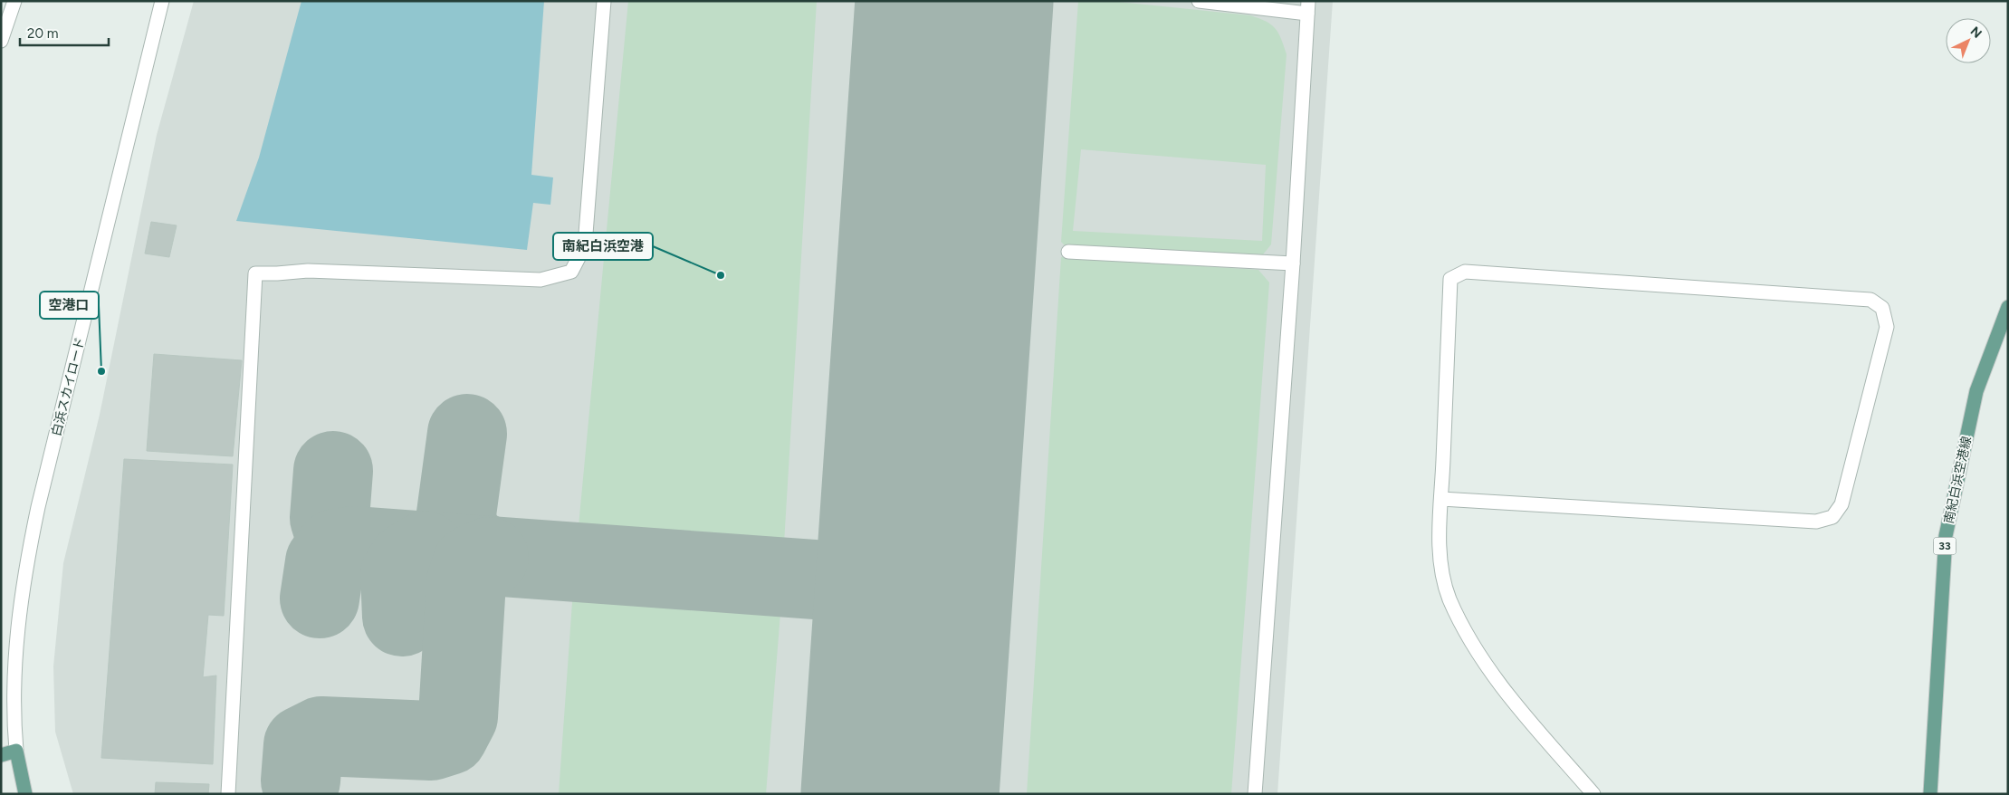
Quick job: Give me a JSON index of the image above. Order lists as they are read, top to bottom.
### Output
{
  "streets": {
    "main road": ["南紀白浜空港線", "33"],
    "street": ["白浜スカイロード"]
  },
  "places": ["南紀白浜空港", "空港口"],
  "scale_bar": "20 m",
  "north": "top right"
}
